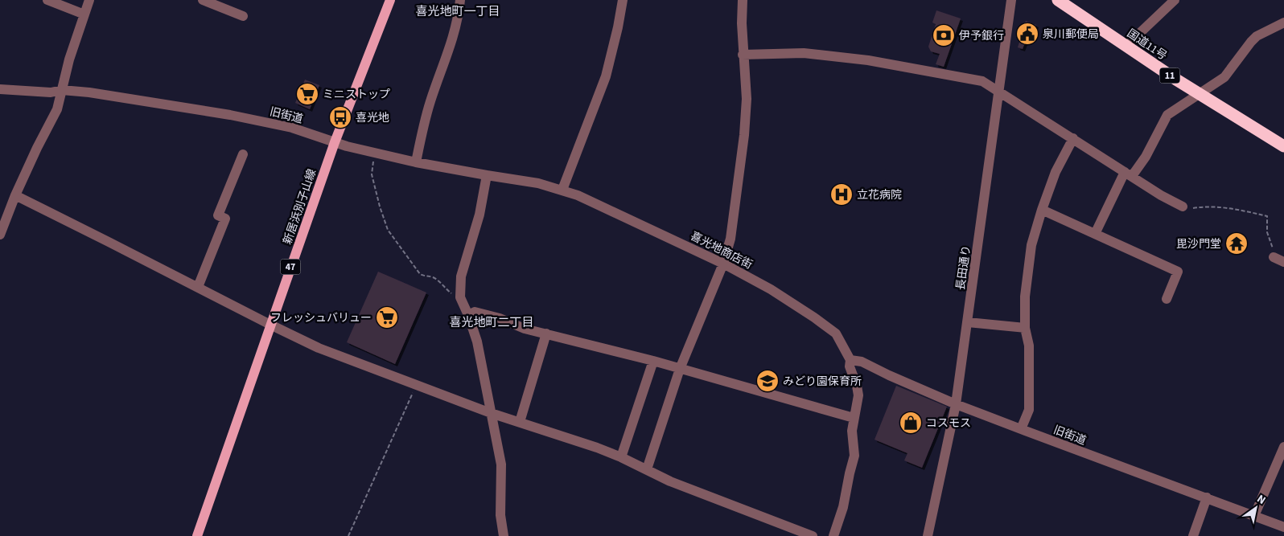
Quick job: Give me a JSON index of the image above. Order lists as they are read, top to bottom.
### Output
{
  "streets": {
    "highway": ["国道11号", "11"],
    "main road": ["新居浜別子山線", "47"],
    "street": ["旧街道", "喜光地商店街", "長田通り"]
  },
  "crossings": [
    ["旧街道", "新居浜別子山線"],
    ["旧街道", "喜光地商店街"],
    ["旧街道", "長田通り"]
  ],
  "districts": ["喜光地町一丁目", "喜光地町二丁目"],
  "places": {
    "public building": ["泉川郵便局"],
    "bank": ["伊予銀行"],
    "supermarket": ["ミニストップ", "フレッシュバリュー"],
    "bus stop": ["喜光地"],
    "hospital": ["立花病院"],
    "temple": ["毘沙門堂"],
    "school or university": ["みどり園保育所"],
    "shop": ["コスモス"]
  },
  "north": "top right"
}
